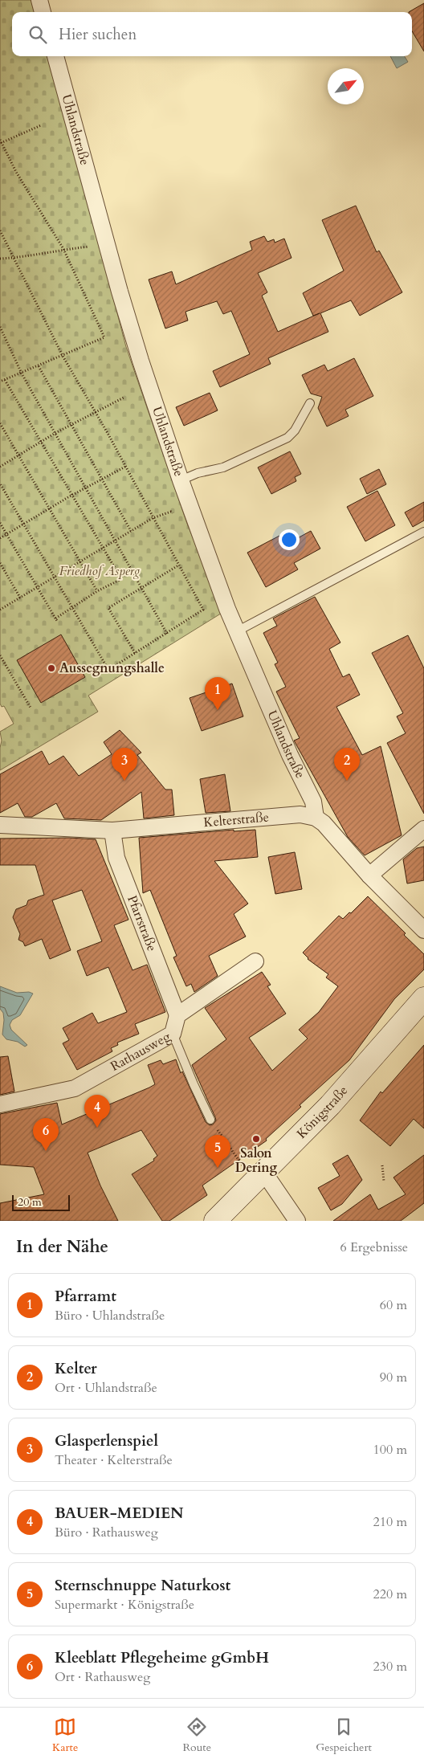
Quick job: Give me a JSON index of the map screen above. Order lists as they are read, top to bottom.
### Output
{
  "streets": {
    "main road": ["Königstraße"],
    "street": [
      "Uhlandstraße",
      "Kelterstraße",
      "Pfarrstraße",
      "Rathausweg"
    ]
  },
  "crossings": [
    ["Uhlandstraße", "Kelterstraße"],
    ["Kelterstraße", "Pfarrstraße"],
    ["Pfarrstraße", "Rathausweg"]
  ],
  "parks": ["Friedhof Asperg"],
  "places": ["Aussegnungshalle", "Salon Dering"],
  "scale_bar": "20 m",
  "north": "top right",
  "page": {
    "search": "Hier suchen",
    "pins": [
      "1",
      "2",
      "3",
      "4",
      "6",
      "5"
    ],
    "scale": "20 m",
    "heading": ["In der Nähe", "6 Ergebnisse"],
    "list": [
      {
        "mark": "1",
        "name": "Pfarramt",
        "note": "Büro · Uhlandstraße",
        "value": "60 m"
      },
      {
        "mark": "2",
        "name": "Kelter",
        "note": "Ort · Uhlandstraße",
        "value": "90 m"
      },
      {
        "mark": "3",
        "name": "Glasperlenspiel",
        "note": "Theater · Kelterstraße",
        "value": "100 m"
      },
      {
        "mark": "4",
        "name": "BAUER-MEDIEN",
        "note": "Büro · Rathausweg",
        "value": "210 m"
      },
      {
        "mark": "5",
        "name": "Sternschnuppe Naturkost",
        "note": "Supermarkt · Königstraße",
        "value": "220 m"
      },
      {
        "mark": "6",
        "name": "Kleeblatt Pflegeheime gGmbH",
        "note": "Ort · Rathausweg",
        "value": "230 m"
      }
    ],
    "nav": ["Karte", "Route", "Gespeichert"]
  }
}
